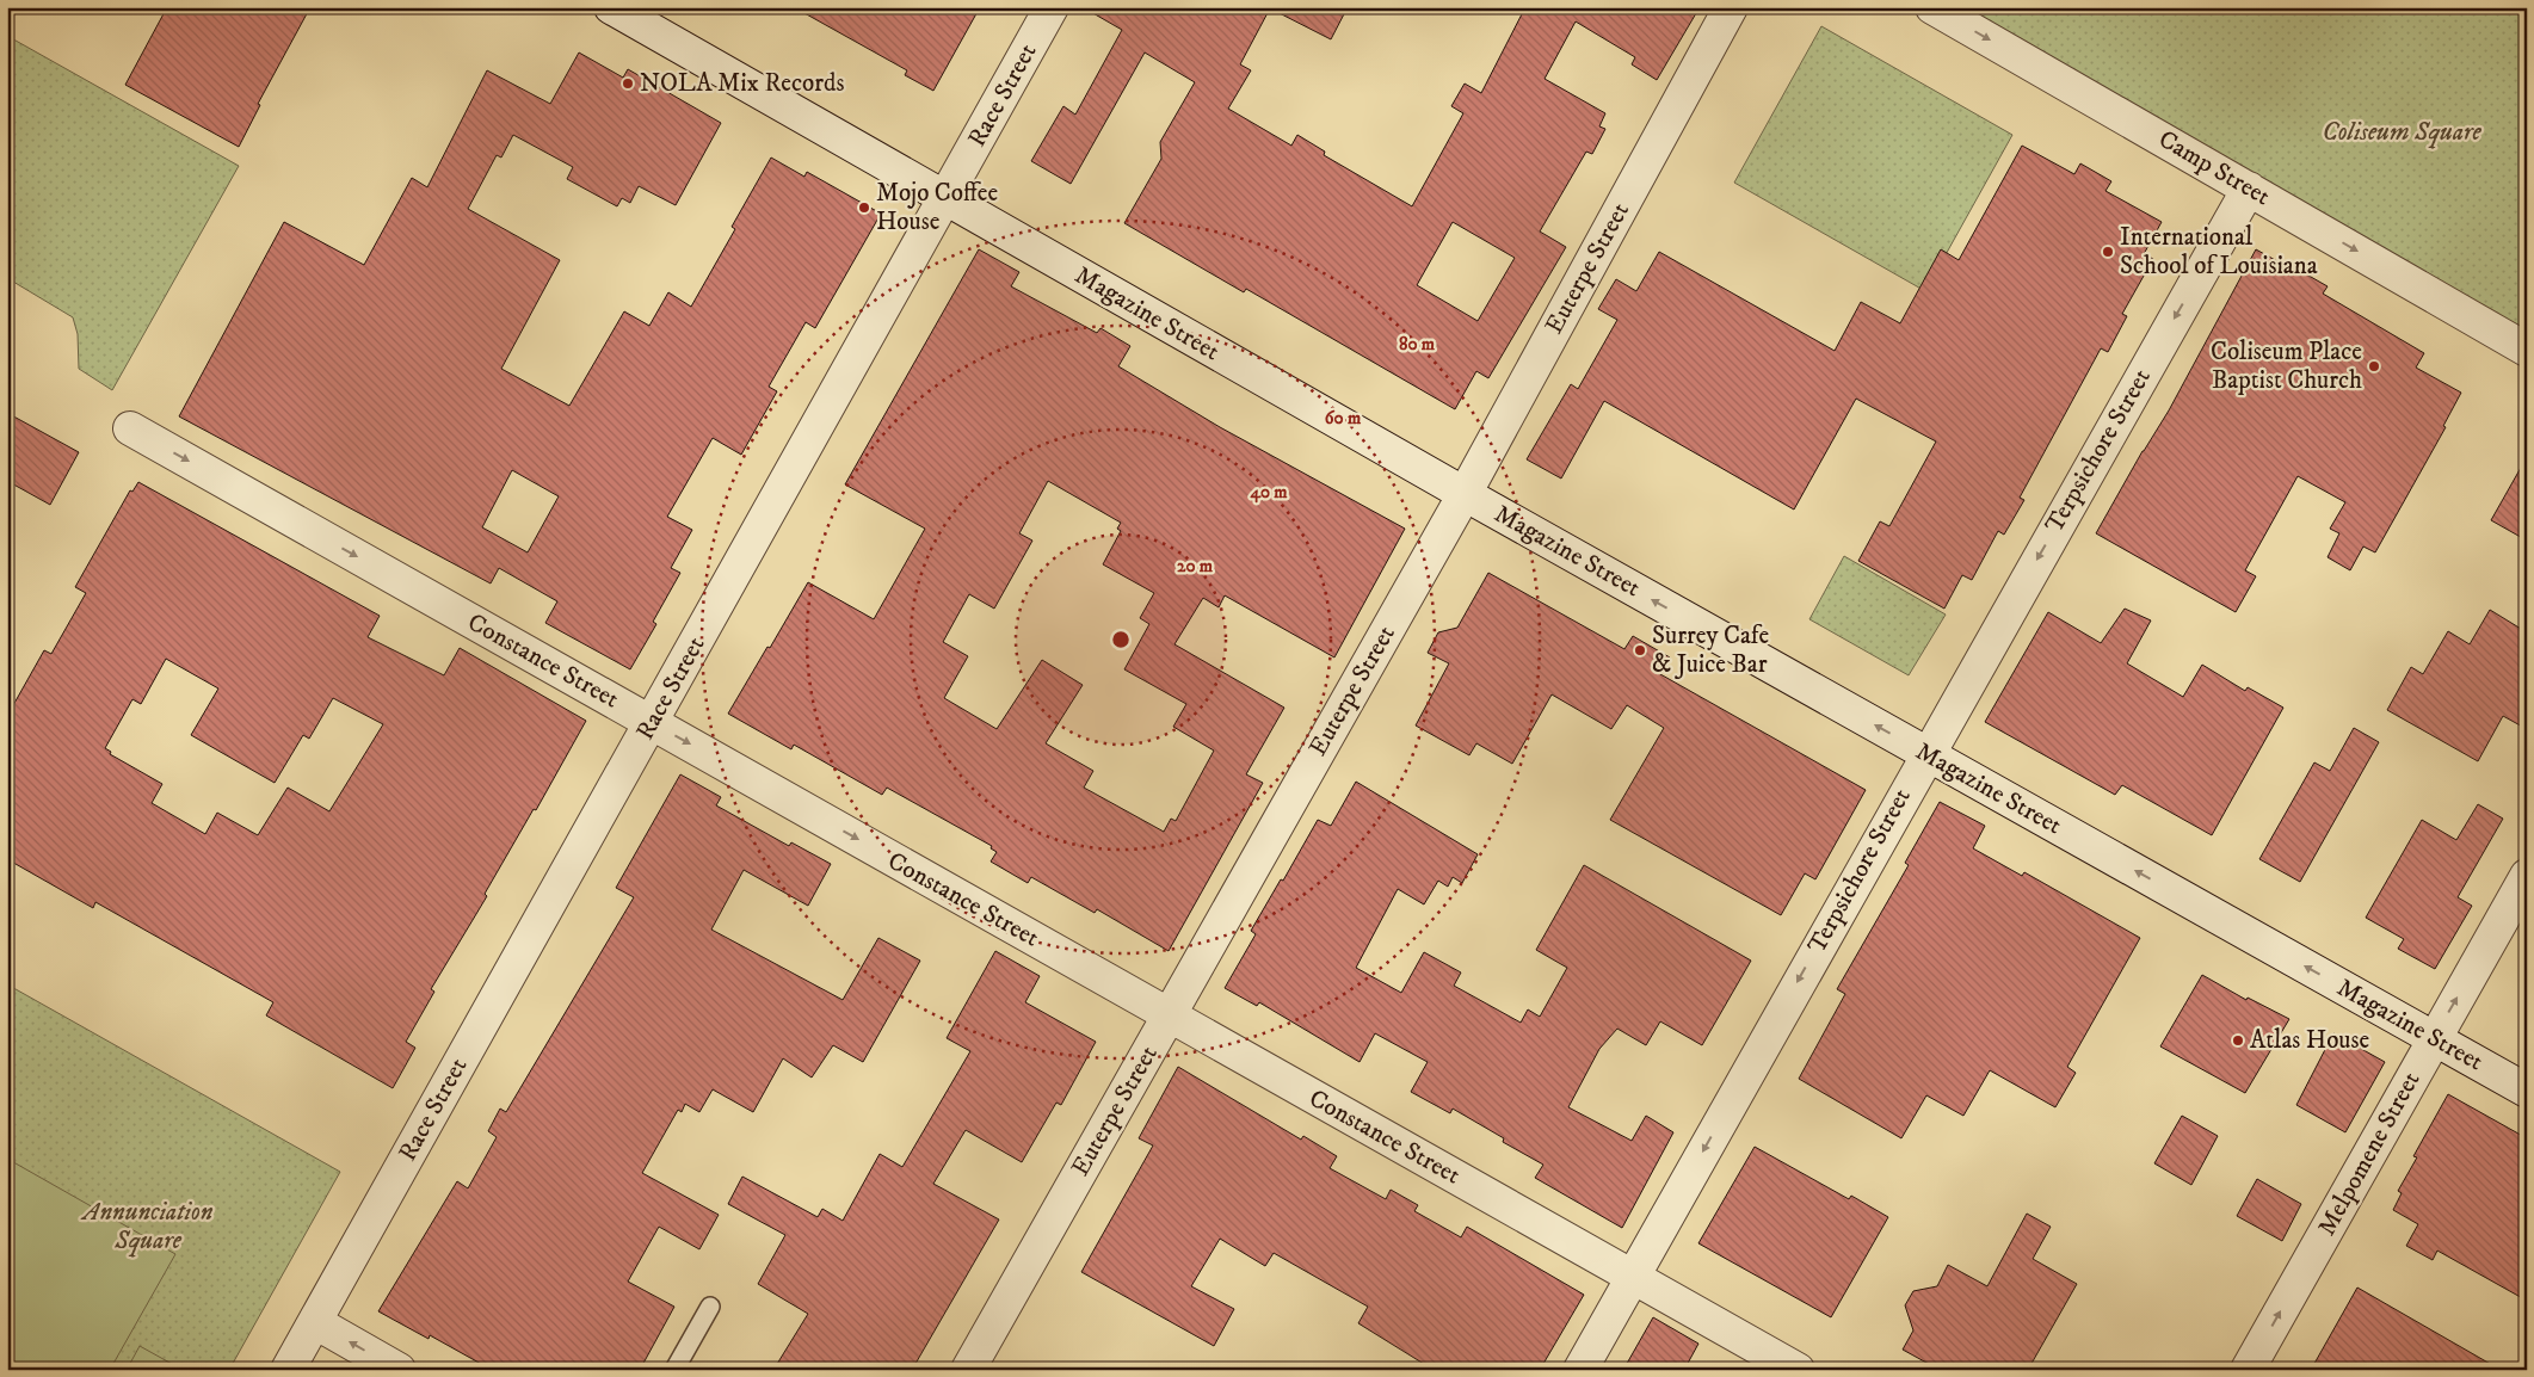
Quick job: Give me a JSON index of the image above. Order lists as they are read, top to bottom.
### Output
{
  "streets": {
    "street": [
      "Race Street",
      "Camp Street",
      "Euterpe Street",
      "Magazine Street",
      "Terpsichore Street",
      "Constance Street",
      "Melpomene Street"
    ]
  },
  "crossings": [
    ["Race Street", "Magazine Street"],
    ["Race Street", "Constance Street"],
    ["Camp Street", "Terpsichore Street"],
    ["Euterpe Street", "Magazine Street"],
    ["Euterpe Street", "Constance Street"],
    ["Magazine Street", "Terpsichore Street"],
    ["Magazine Street", "Melpomene Street"],
    ["Terpsichore Street", "Constance Street"]
  ],
  "one_way": [
    "Camp Street",
    "Magazine Street",
    "Terpsichore Street",
    "Constance Street",
    "Melpomene Street"
  ],
  "parks": ["Coliseum Square", "Annunciation Square"],
  "places": [
    "NOLA Mix Records",
    "Mojo Coffee House",
    "International School of Louisiana",
    "Coliseum Place Baptist Church",
    "Surrey Cafe & Juice Bar",
    "Atlas House"
  ],
  "rings": [
    "80 m",
    "60 m",
    "40 m",
    "20 m"
  ]
}
